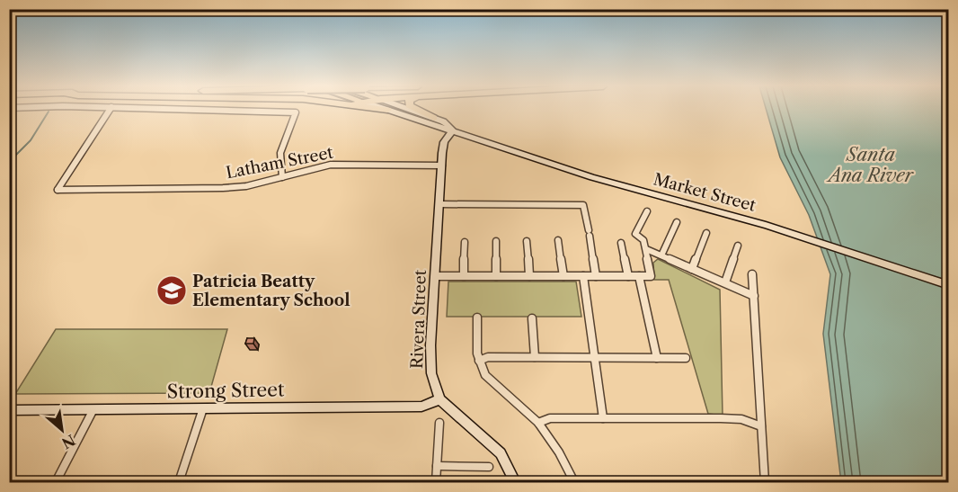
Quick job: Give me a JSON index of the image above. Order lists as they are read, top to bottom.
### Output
{
  "streets": {
    "street": [
      "Latham Street",
      "Market Street",
      "Rivera Street",
      "Strong Street"
    ]
  },
  "crossings": [
    ["Latham Street", "Rivera Street"],
    ["Market Street", "Rivera Street"],
    ["Rivera Street", "Strong Street"]
  ],
  "water": ["Santa Ana River"],
  "places": {
    "school or university": ["Patricia Beatty Elementary School"]
  },
  "north": "bottom right"
}
